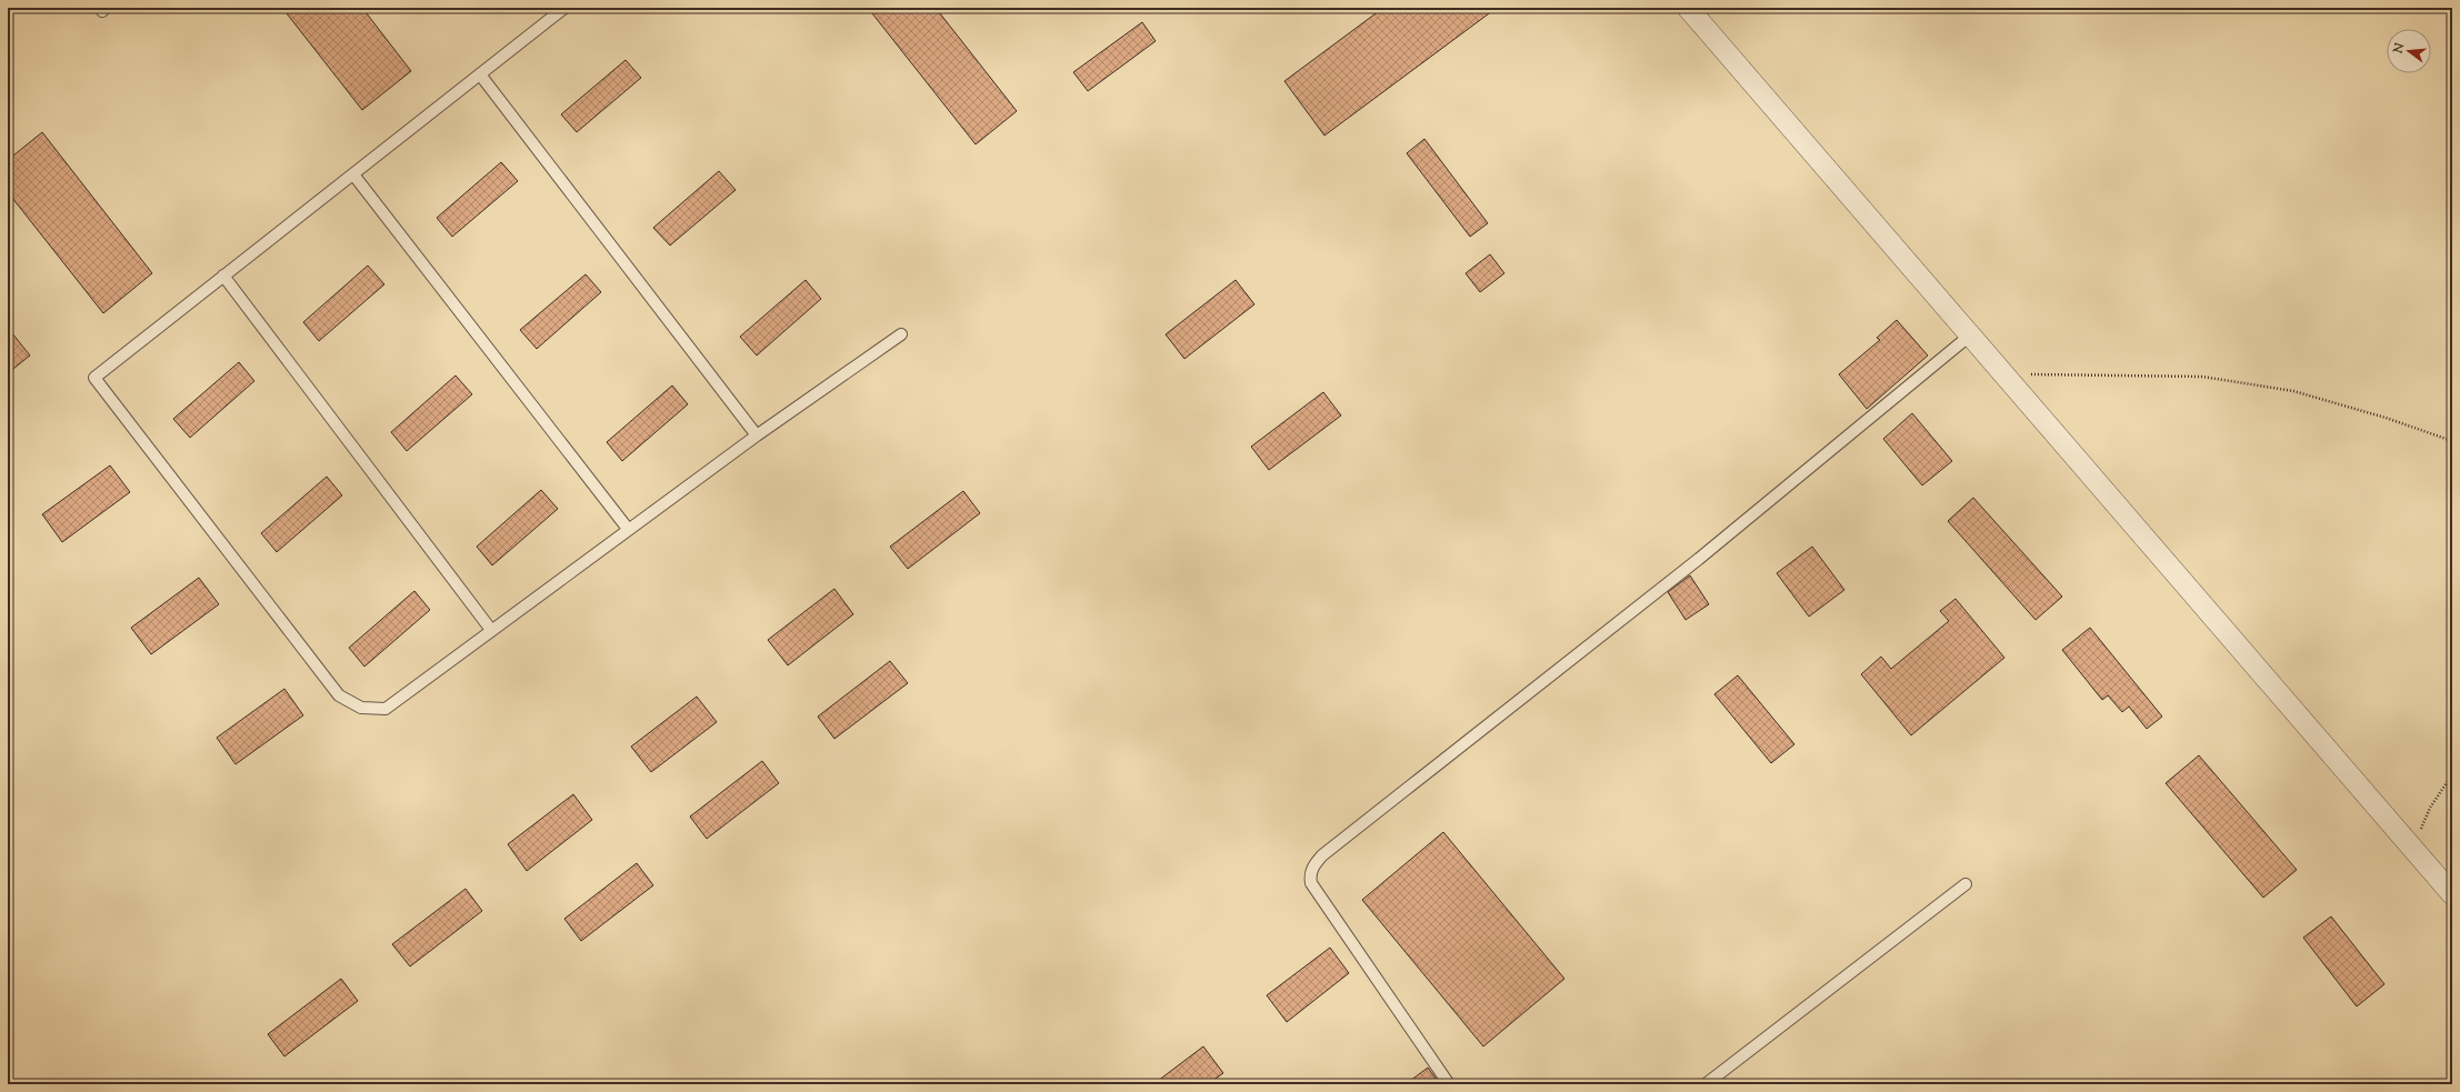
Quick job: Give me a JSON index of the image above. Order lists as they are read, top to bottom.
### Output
{
  "north": "left"
}
